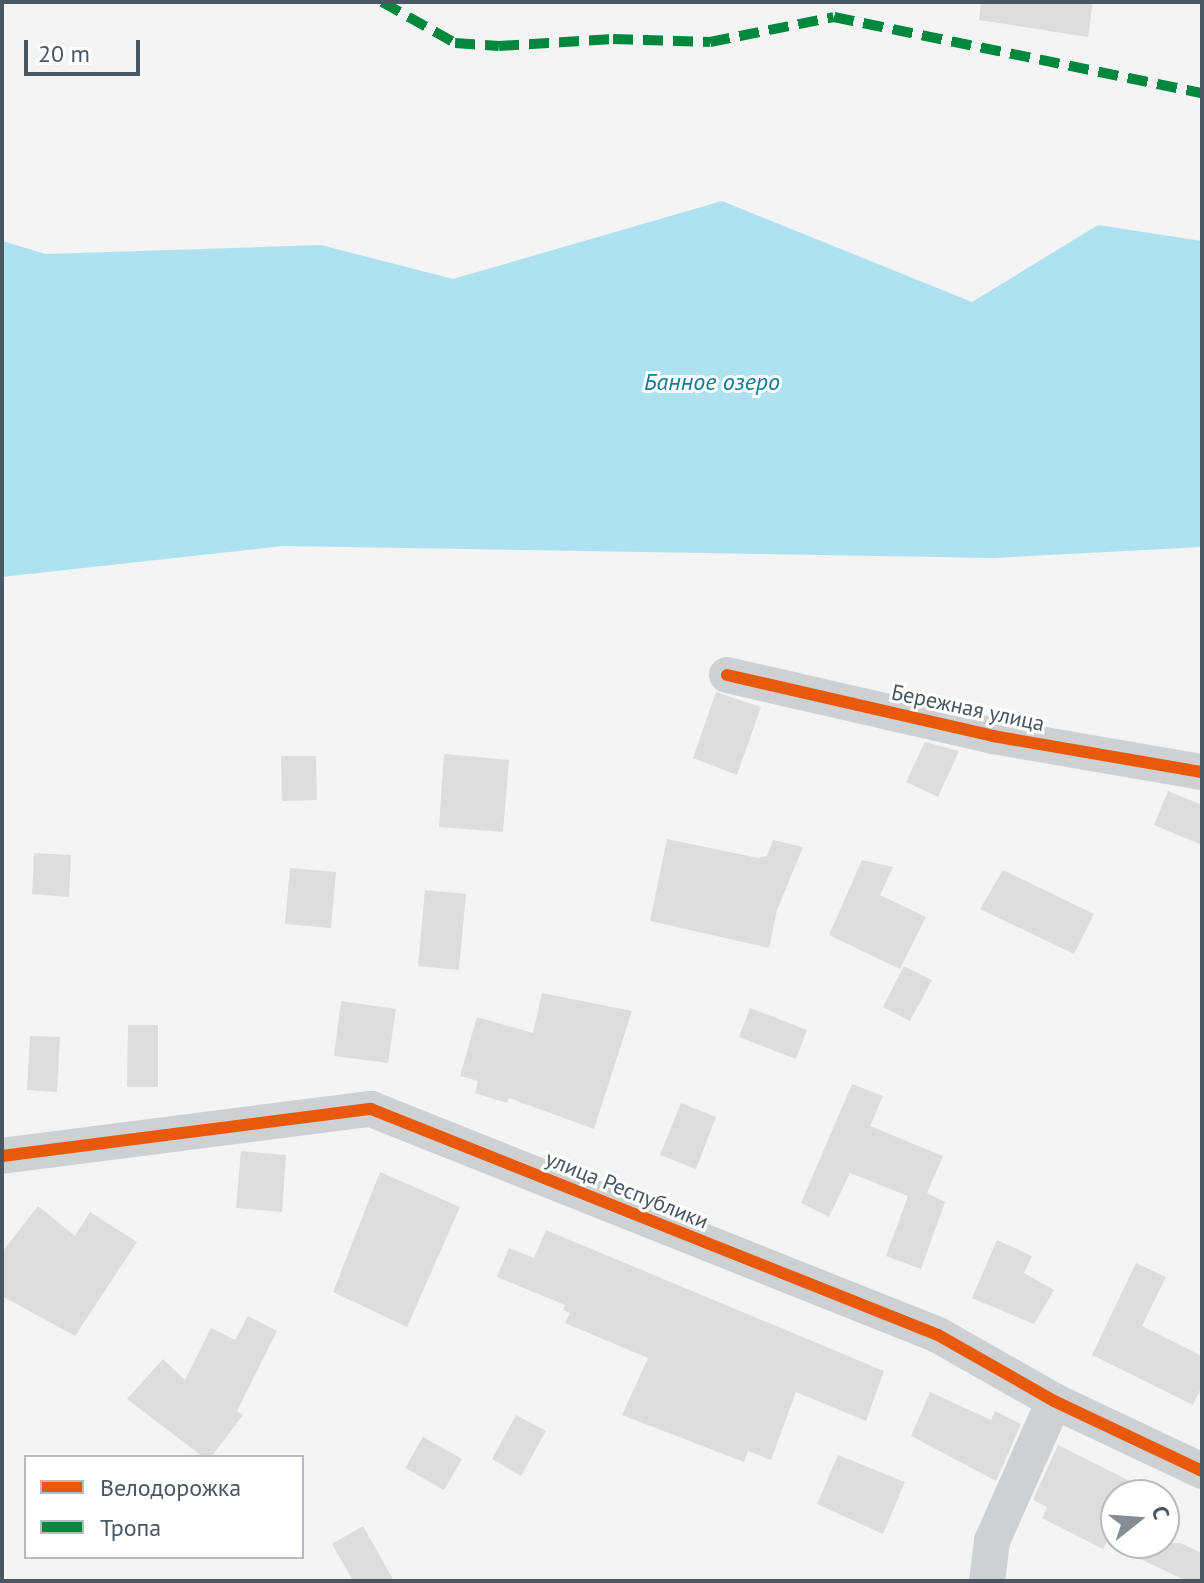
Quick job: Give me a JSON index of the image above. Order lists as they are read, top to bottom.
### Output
{
  "streets": {
    "street": ["Бережная улица", "улица Республики"]
  },
  "water": ["Банное озеро"],
  "legend": ["Велодорожка", "Тропа"],
  "scale_bar": "20 m",
  "north": "right"
}
